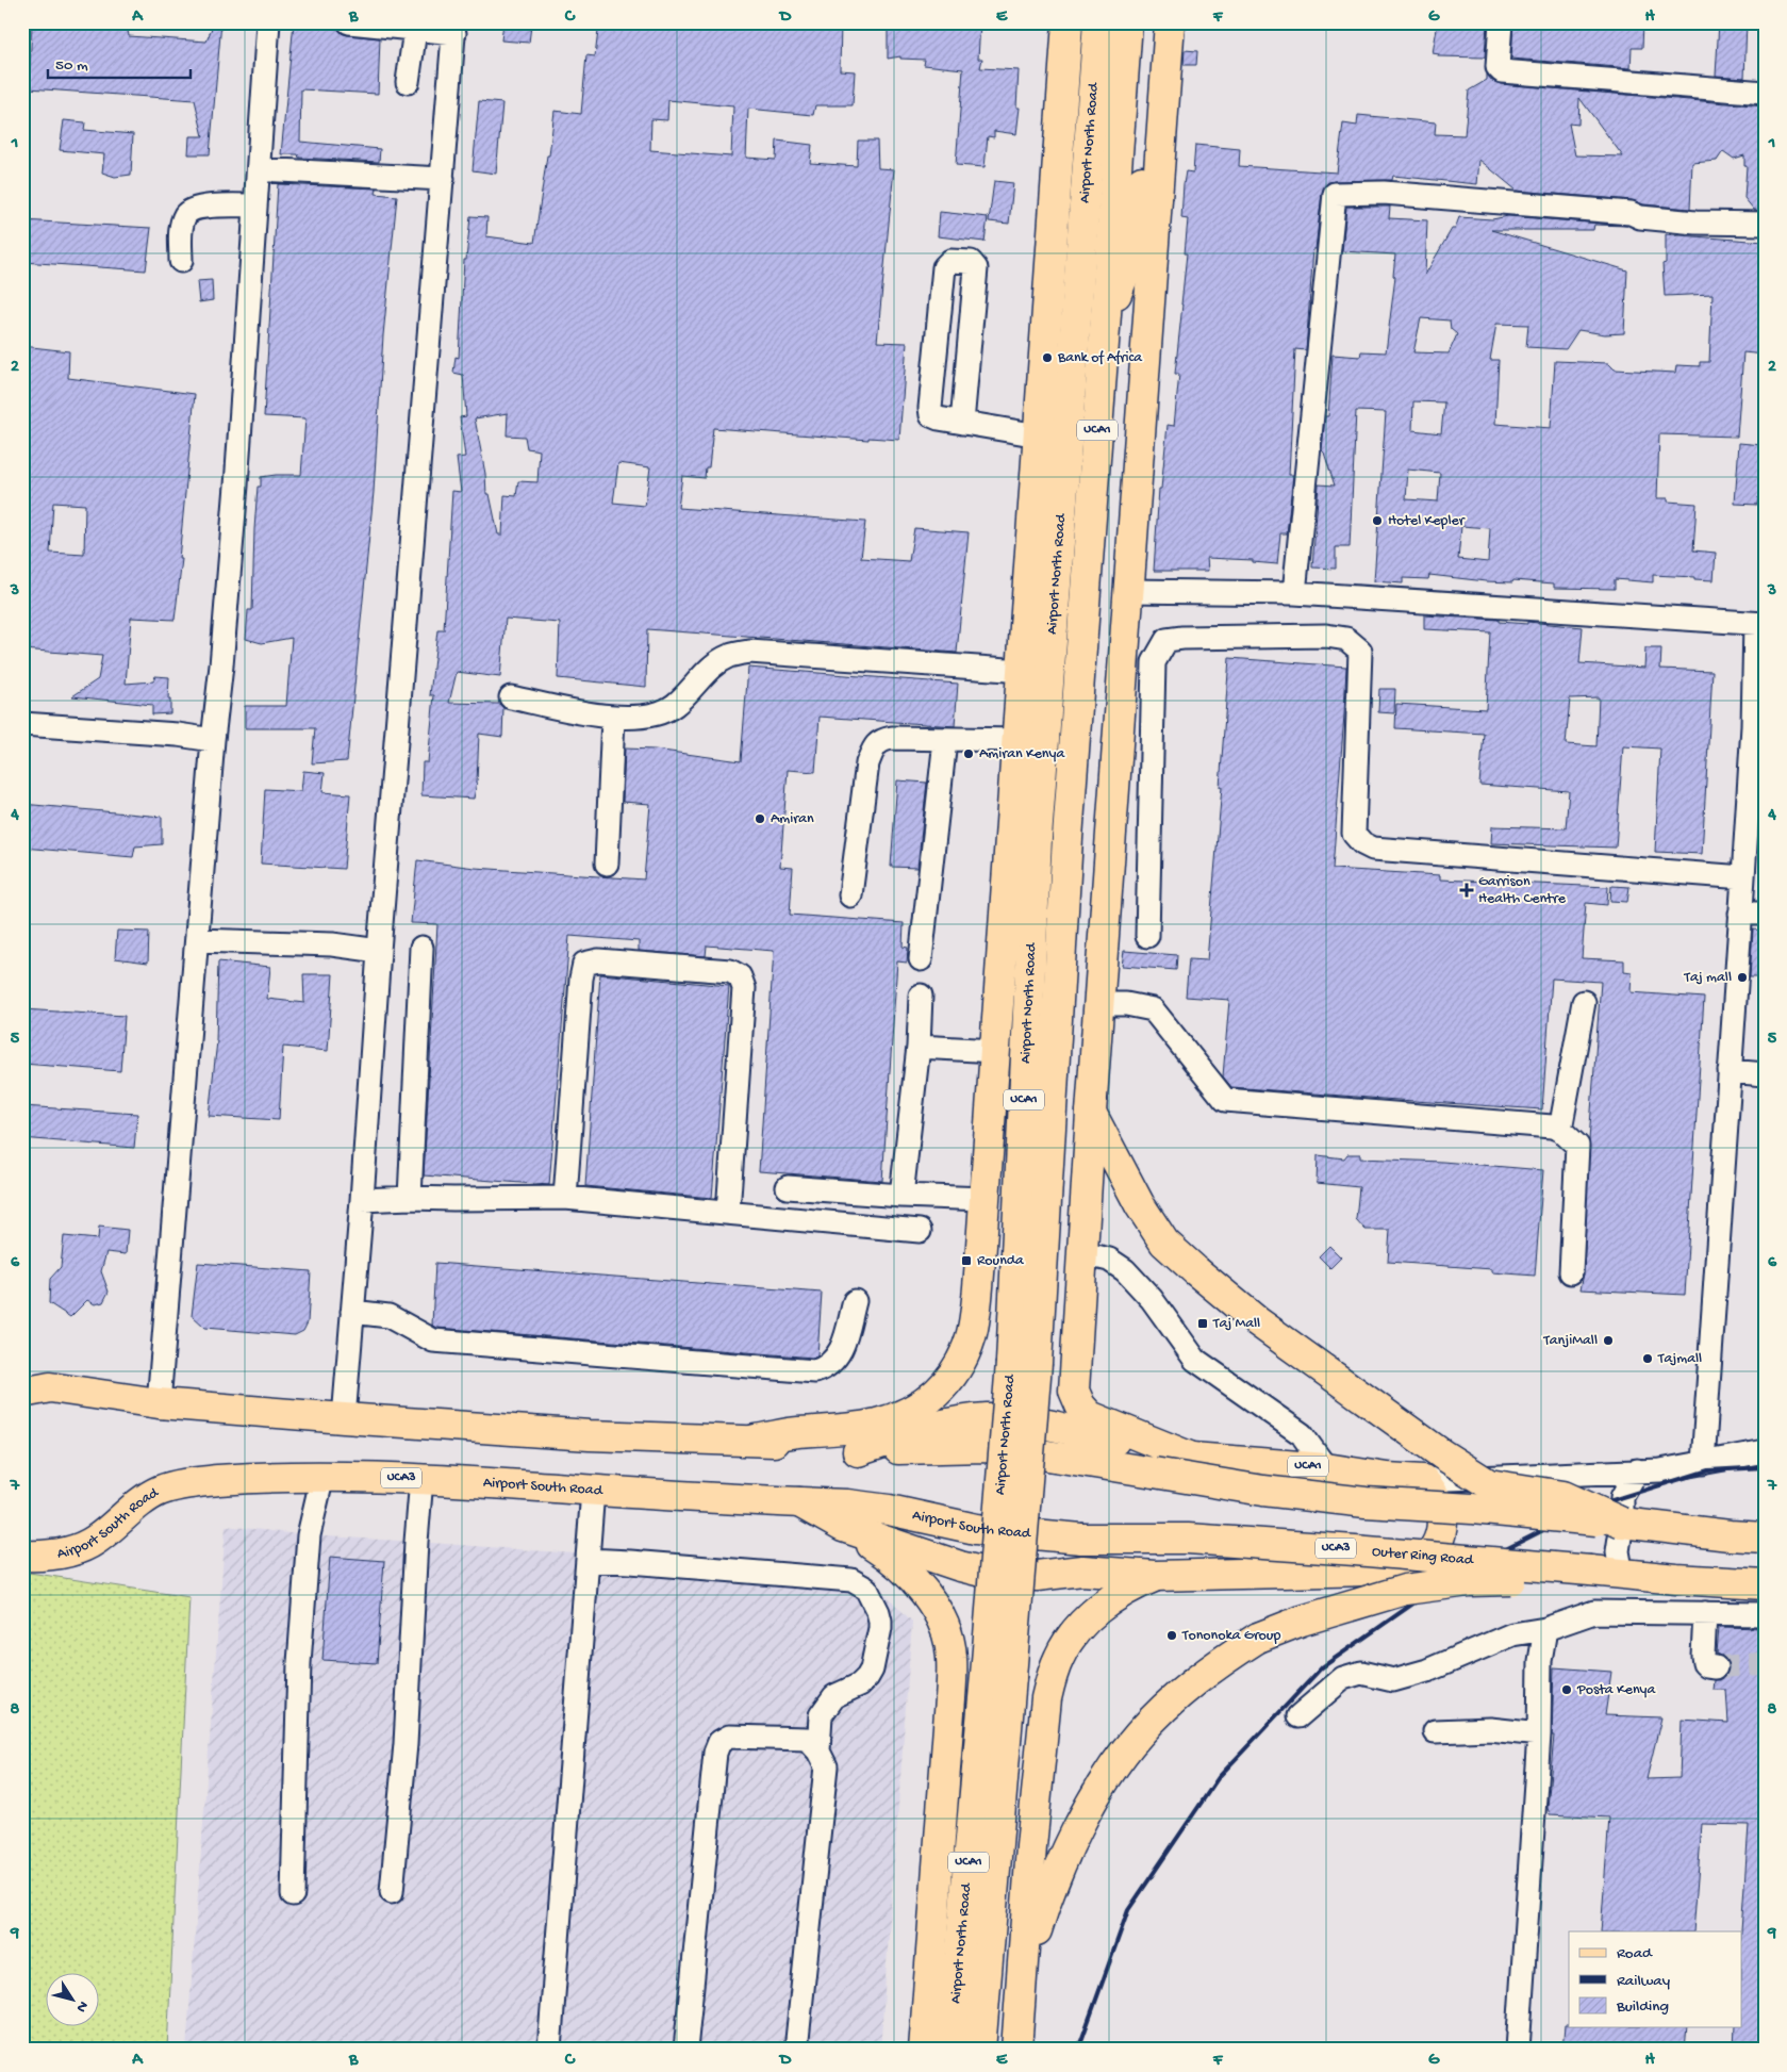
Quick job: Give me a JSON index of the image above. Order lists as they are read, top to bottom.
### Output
{
  "streets": {
    "main road": [
      "Airport North Road",
      "UCA1",
      "UCA3",
      "Airport South Road",
      "Outer Ring Road"
    ]
  },
  "crossings": [
    ["Airport South Road", "Outer Ring Road"]
  ],
  "places": {
    "other": [
      "Bank of Africa",
      "Hotel Kepler",
      "Amiran Kenya",
      "Amiran",
      "Taj mall",
      "TanjiMall",
      "Tajmall",
      "Tononoka Group",
      "Posta Kenya"
    ],
    "health": ["Garrison Health Centre"],
    "transit": ["Rounda", "Taj Mall"]
  },
  "legend": ["Road", "Railway", "Building"],
  "scale_bar": "50 m",
  "north": "bottom right",
  "grid": {
    "columns": [
      "A",
      "B",
      "C",
      "D",
      "E",
      "F",
      "G",
      "H"
    ],
    "rows": [
      "1",
      "2",
      "3",
      "4",
      "5",
      "6",
      "7",
      "8",
      "9"
    ]
  }
}
